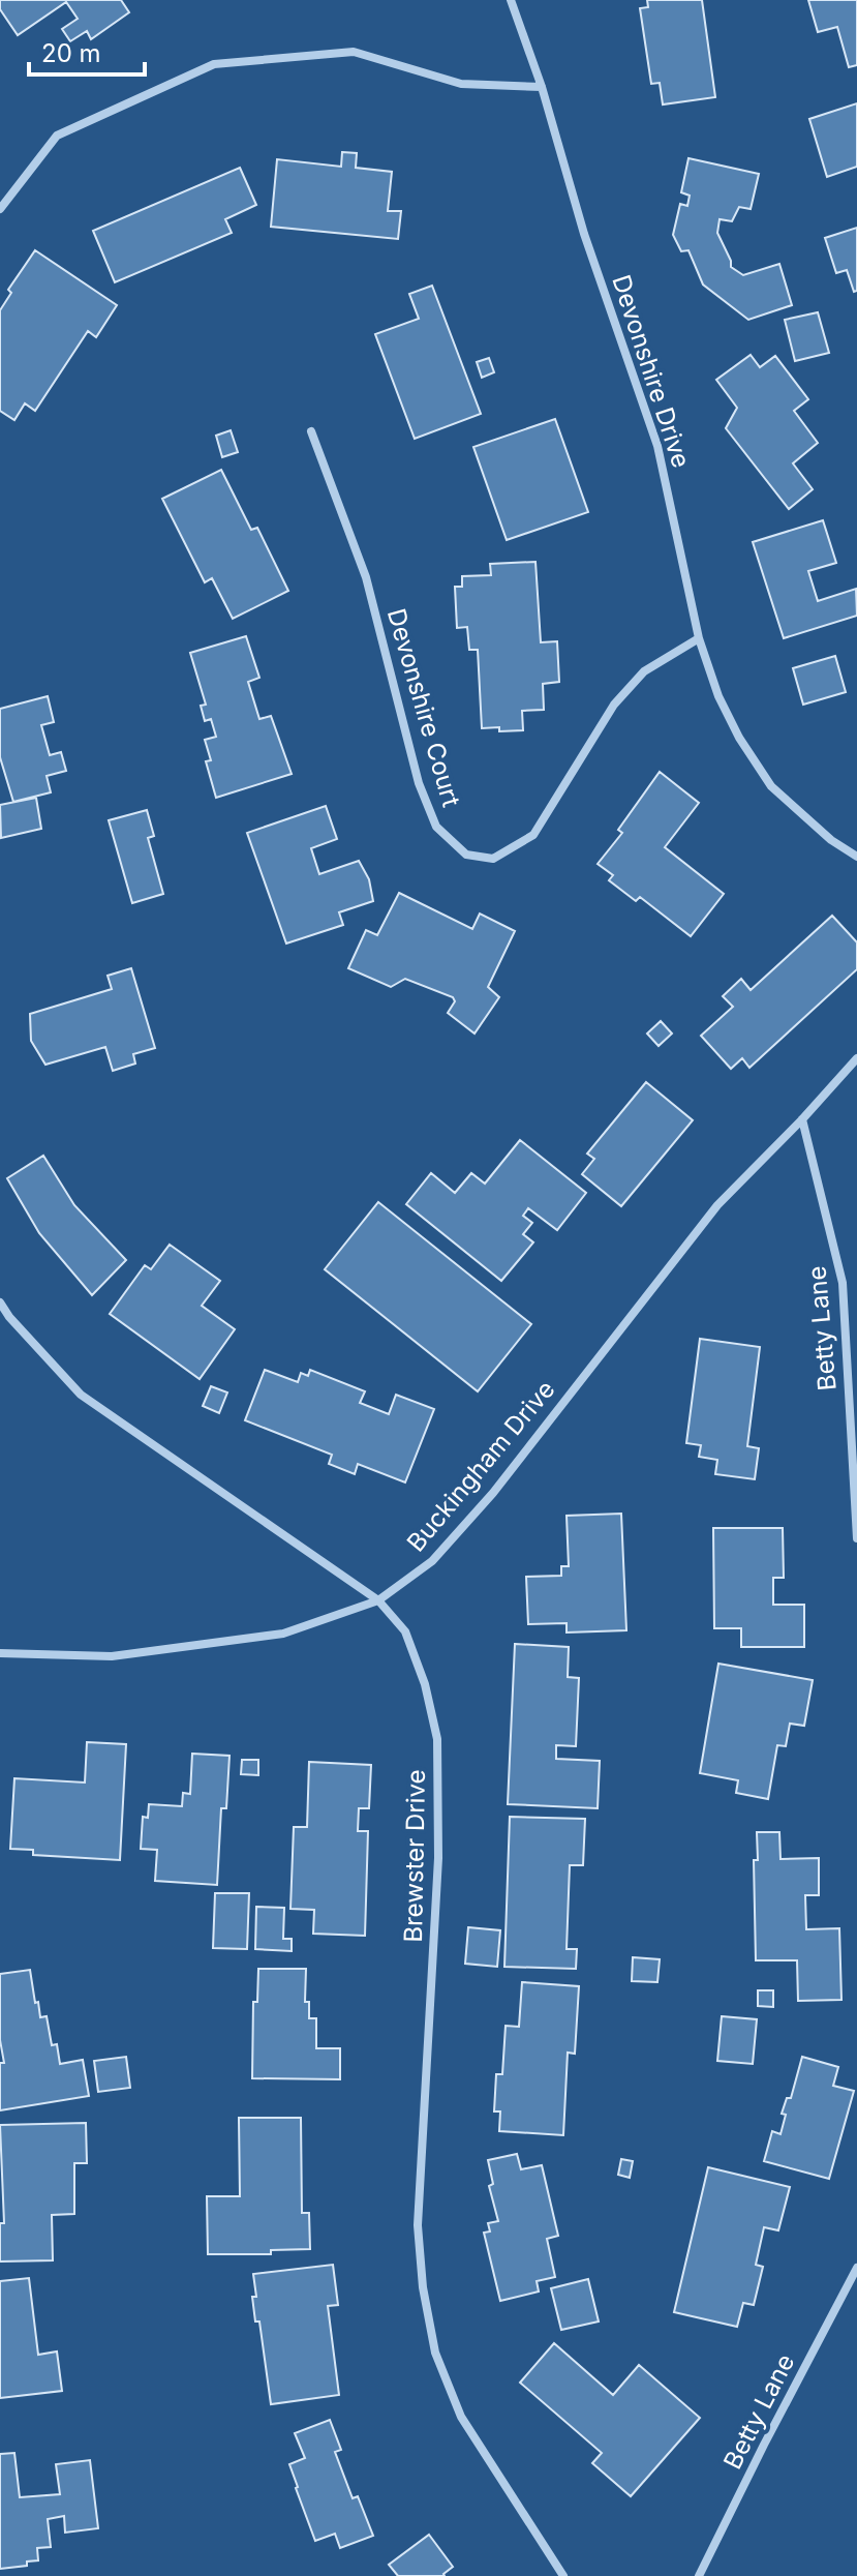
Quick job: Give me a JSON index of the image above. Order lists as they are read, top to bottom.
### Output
{
  "streets": {
    "street": [
      "Devonshire Drive",
      "Devonshire Court",
      "Betty Lane",
      "Buckingham Drive",
      "Brewster Drive"
    ]
  },
  "crossings": [
    ["Devonshire Drive", "Devonshire Court"],
    ["Betty Lane", "Buckingham Drive"],
    ["Buckingham Drive", "Brewster Drive"]
  ],
  "scale_bar": "20 m"
}
